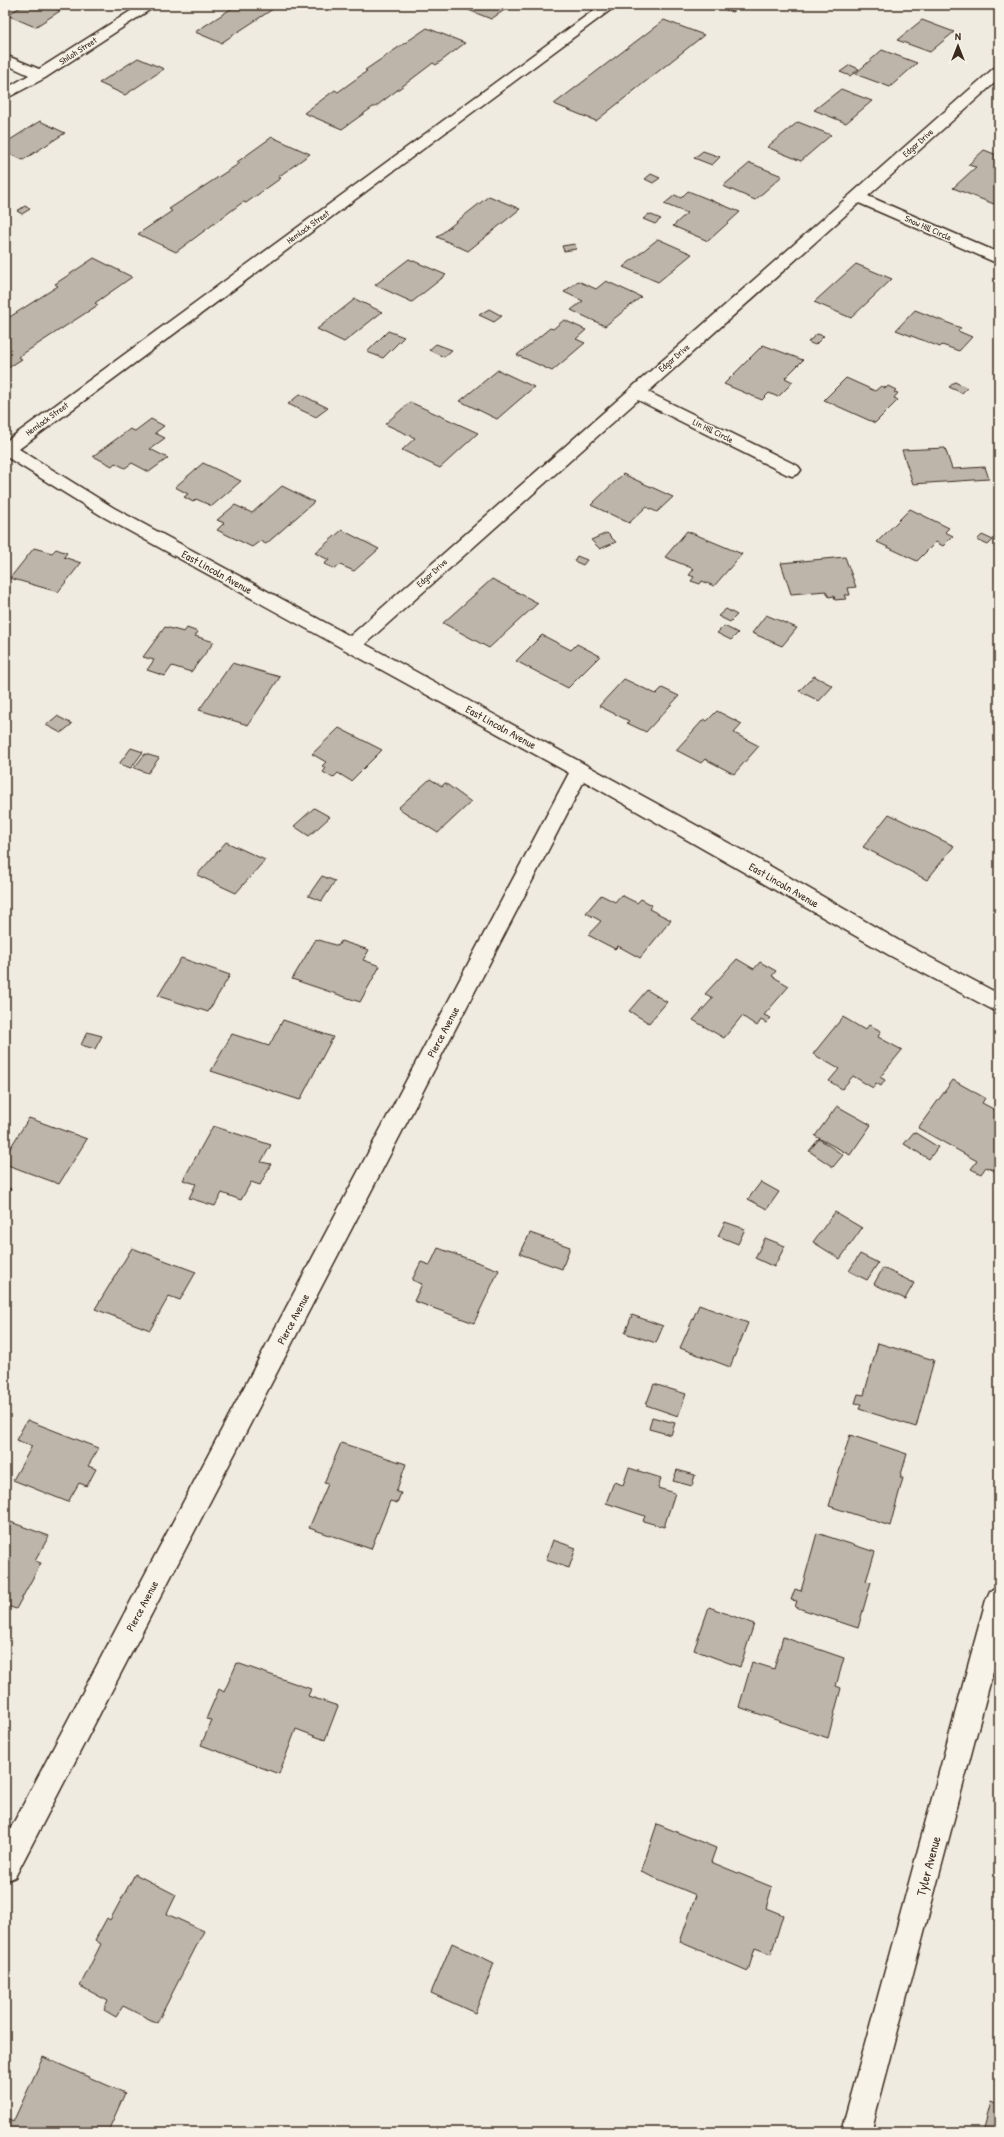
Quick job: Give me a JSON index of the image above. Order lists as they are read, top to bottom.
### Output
{
  "streets": {
    "street": [
      "Shiloh Street",
      "Edgar Drive",
      "Hemlock Street",
      "Snow Hill Circle",
      "Lin Hill Circle",
      "East Lincoln Avenue",
      "Pierce Avenue",
      "Tyler Avenue"
    ]
  },
  "crossings": [
    ["Edgar Drive", "Snow Hill Circle"],
    ["Edgar Drive", "Lin Hill Circle"],
    ["Edgar Drive", "East Lincoln Avenue"],
    ["Hemlock Street", "East Lincoln Avenue"],
    ["East Lincoln Avenue", "Pierce Avenue"]
  ],
  "north": "top"
}
